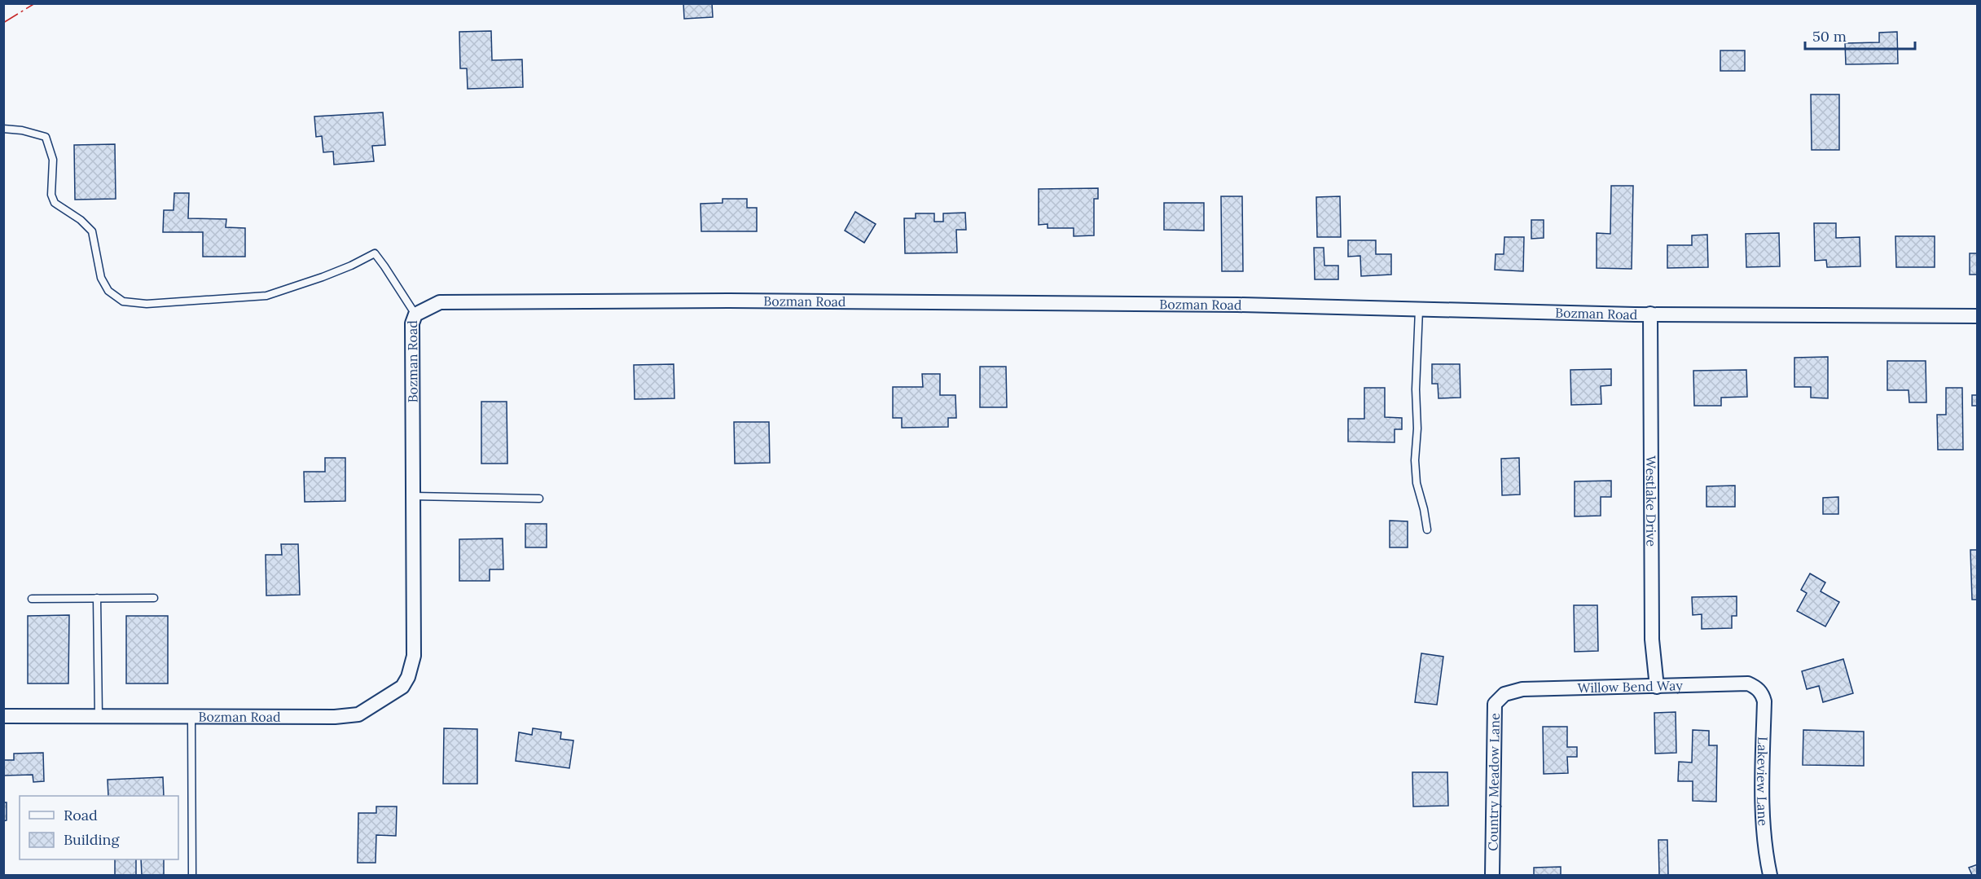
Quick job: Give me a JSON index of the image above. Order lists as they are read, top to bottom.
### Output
{
  "streets": {
    "street": [
      "Bozman Road",
      "Westlake Drive",
      "Willow Bend Way",
      "Lakeview Lane",
      "Country Meadow Lane"
    ]
  },
  "crossings": [
    ["Bozman Road", "Westlake Drive"],
    ["Westlake Drive", "Willow Bend Way"],
    ["Willow Bend Way", "Lakeview Lane"],
    ["Willow Bend Way", "Country Meadow Lane"]
  ],
  "legend": ["Road", "Building"],
  "scale_bar": "50 m"
}
